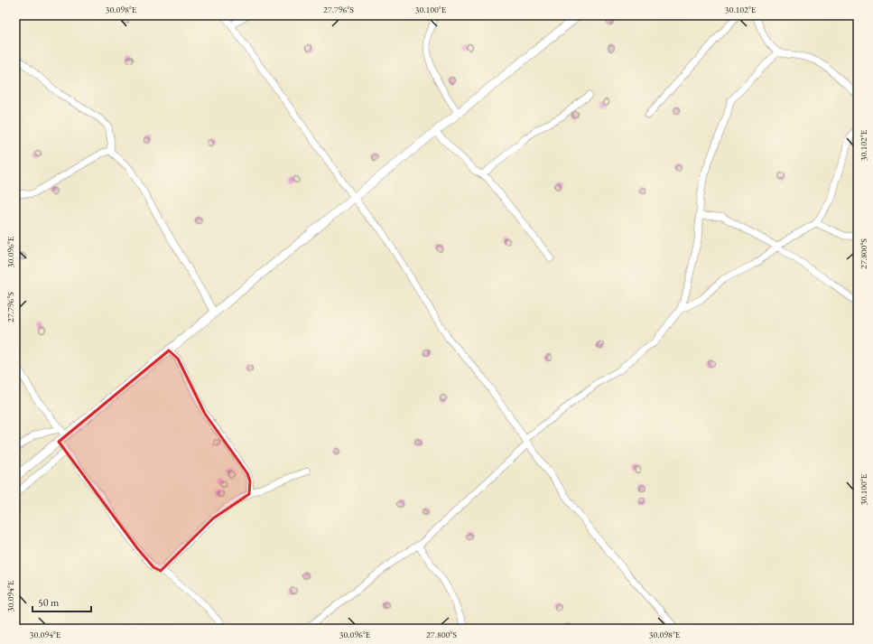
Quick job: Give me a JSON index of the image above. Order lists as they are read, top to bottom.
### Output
{
  "scale_bar": "50 m",
  "coordinates": [
    "30.098°E",
    "27.796°S",
    "30.100°E",
    "30.102°E",
    "30.096°E",
    "27.800°S",
    "30.094°E"
  ]
}
